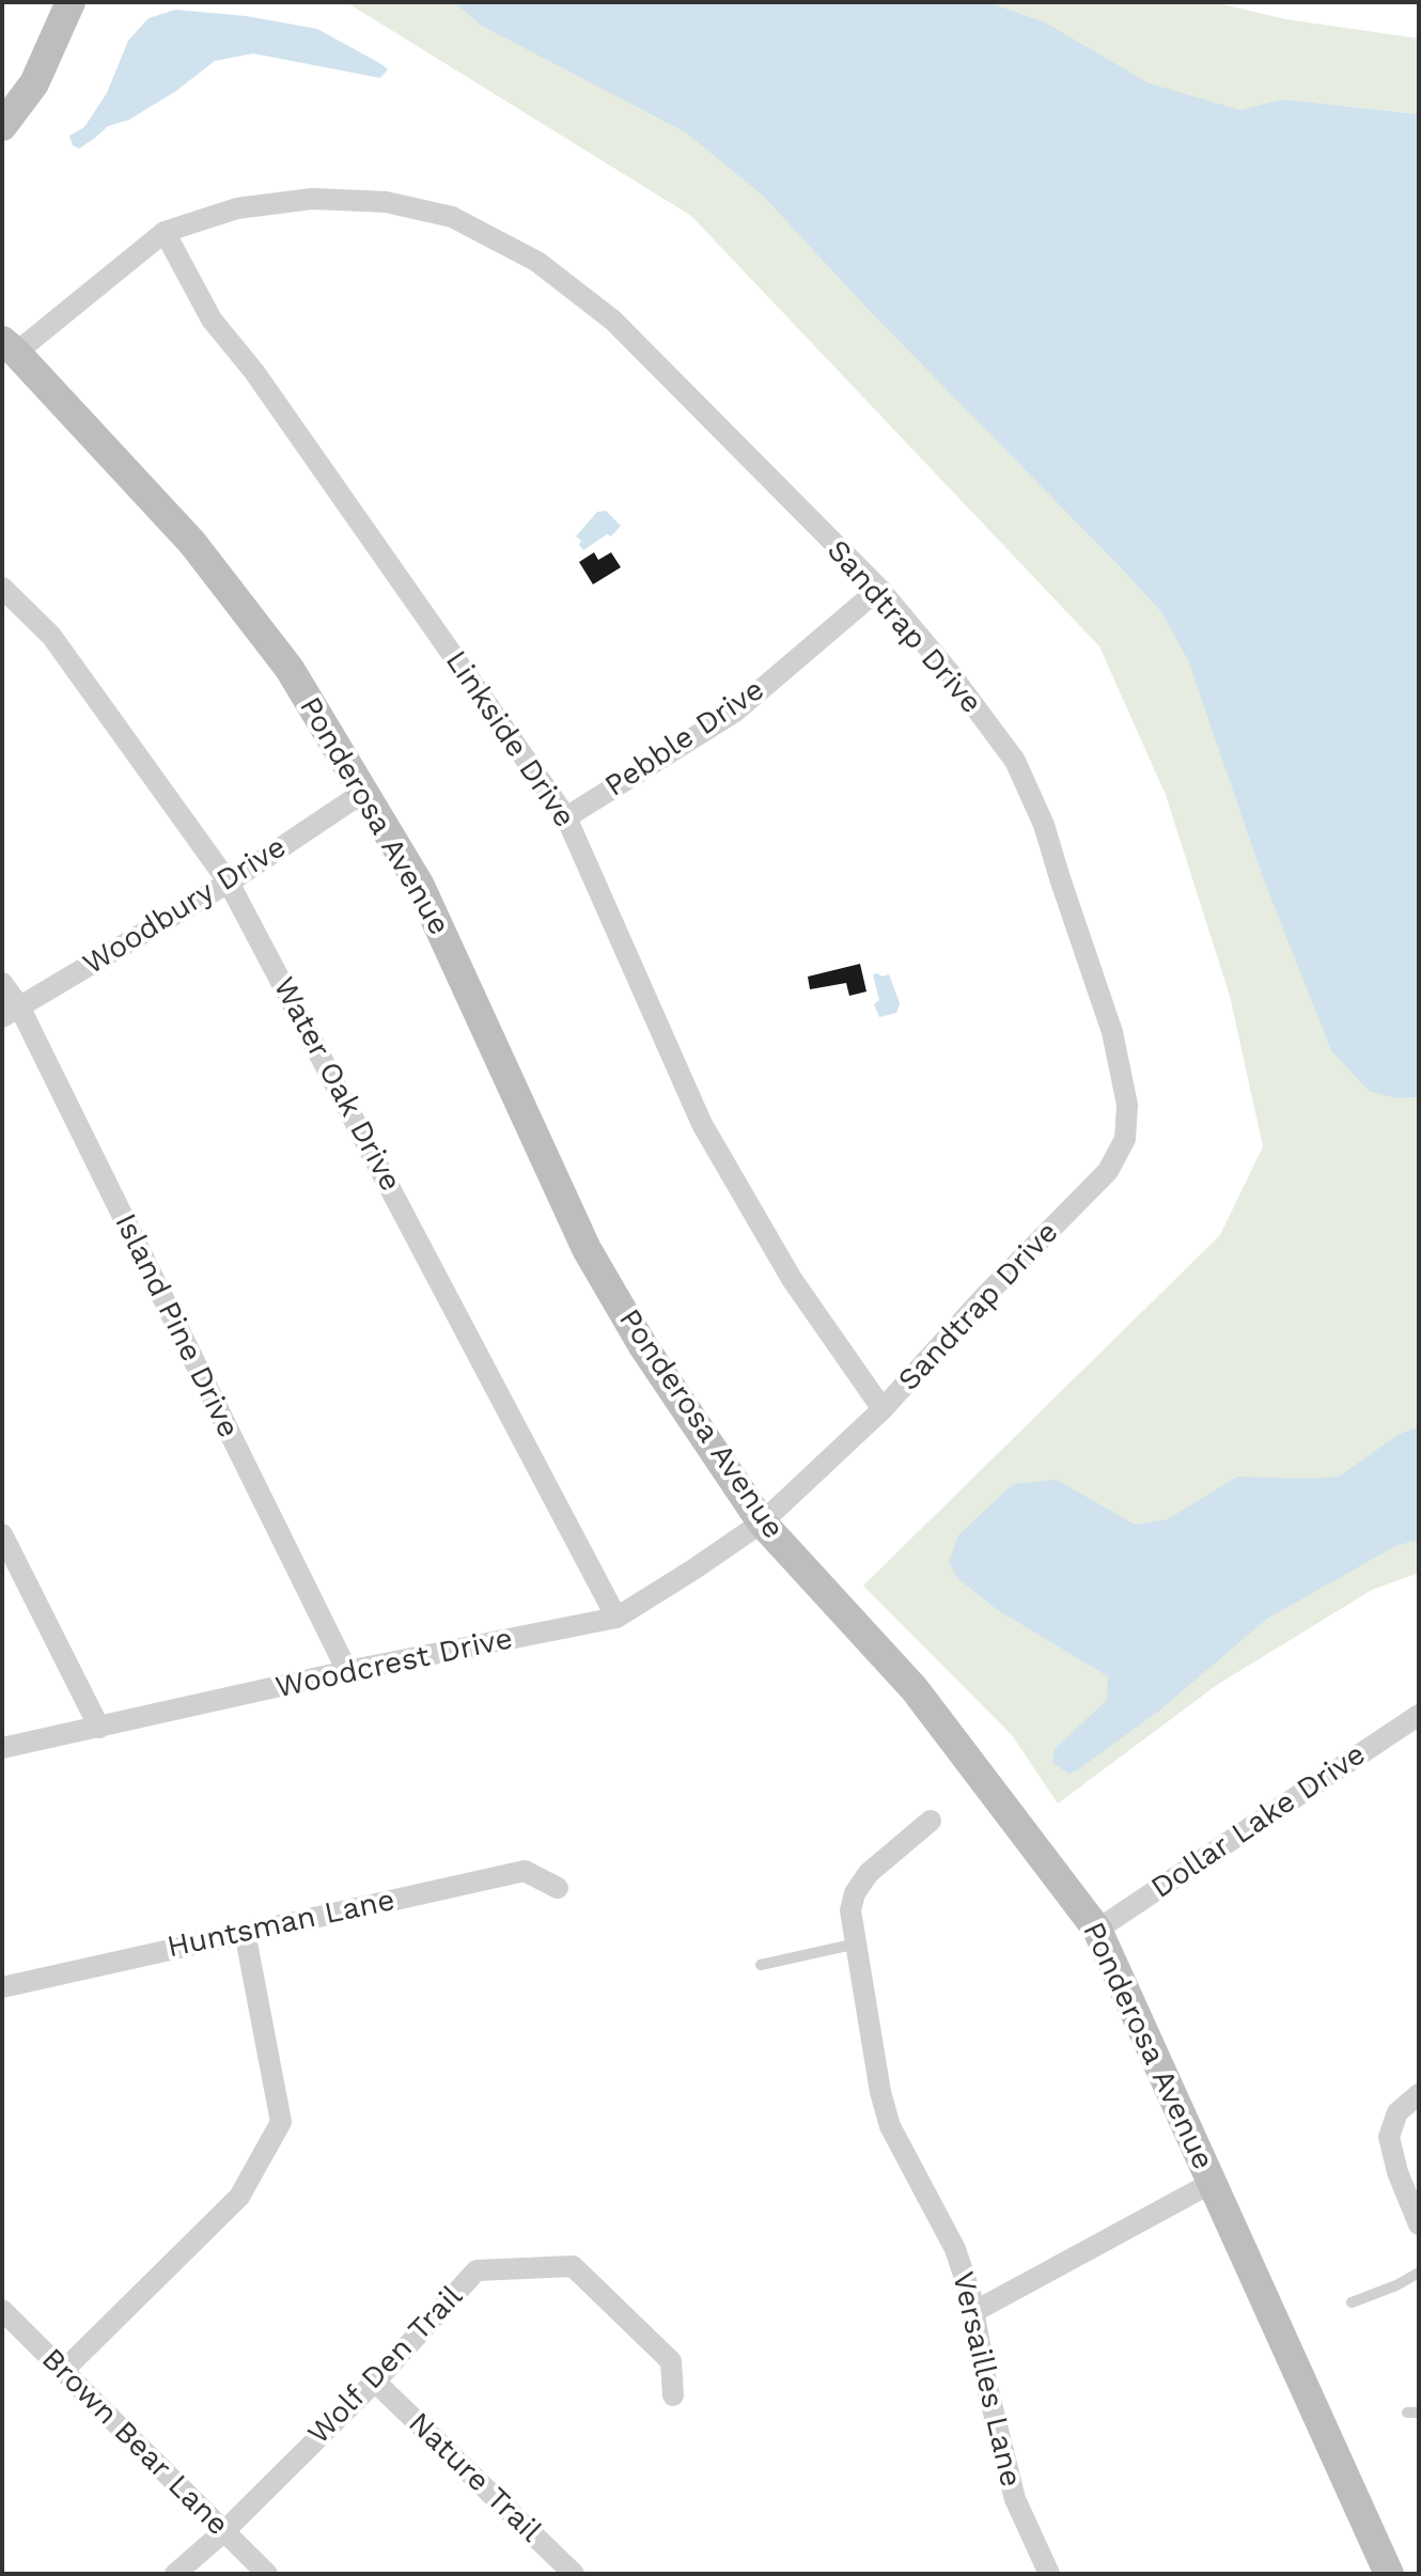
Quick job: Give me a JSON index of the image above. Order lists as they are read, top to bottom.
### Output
{
  "streets": {
    "street": [
      "Sandtrap Drive",
      "Pebble Drive",
      "Linkside Drive",
      "Ponderosa Avenue",
      "Woodbury Drive",
      "Water Oak Drive",
      "Island Pine Drive",
      "Woodcrest Drive",
      "Dollar Lake Drive",
      "Huntsman Lane",
      "Wolf Den Trail",
      "Versailles Lane",
      "Brown Bear Lane",
      "Nature Trail"
    ]
  },
  "crossings": [
    ["Sandtrap Drive", "Pebble Drive"],
    ["Sandtrap Drive", "Linkside Drive"],
    ["Sandtrap Drive", "Ponderosa Avenue"],
    ["Sandtrap Drive", "Woodcrest Drive"],
    ["Pebble Drive", "Linkside Drive"],
    ["Ponderosa Avenue", "Woodbury Drive"],
    ["Ponderosa Avenue", "Woodcrest Drive"],
    ["Ponderosa Avenue", "Dollar Lake Drive"],
    ["Ponderosa Avenue", "Versailles Lane"],
    ["Woodbury Drive", "Water Oak Drive"],
    ["Woodbury Drive", "Island Pine Drive"],
    ["Water Oak Drive", "Woodcrest Drive"],
    ["Island Pine Drive", "Woodcrest Drive"],
    ["Wolf Den Trail", "Brown Bear Lane"],
    ["Wolf Den Trail", "Nature Trail"]
  ]
}
